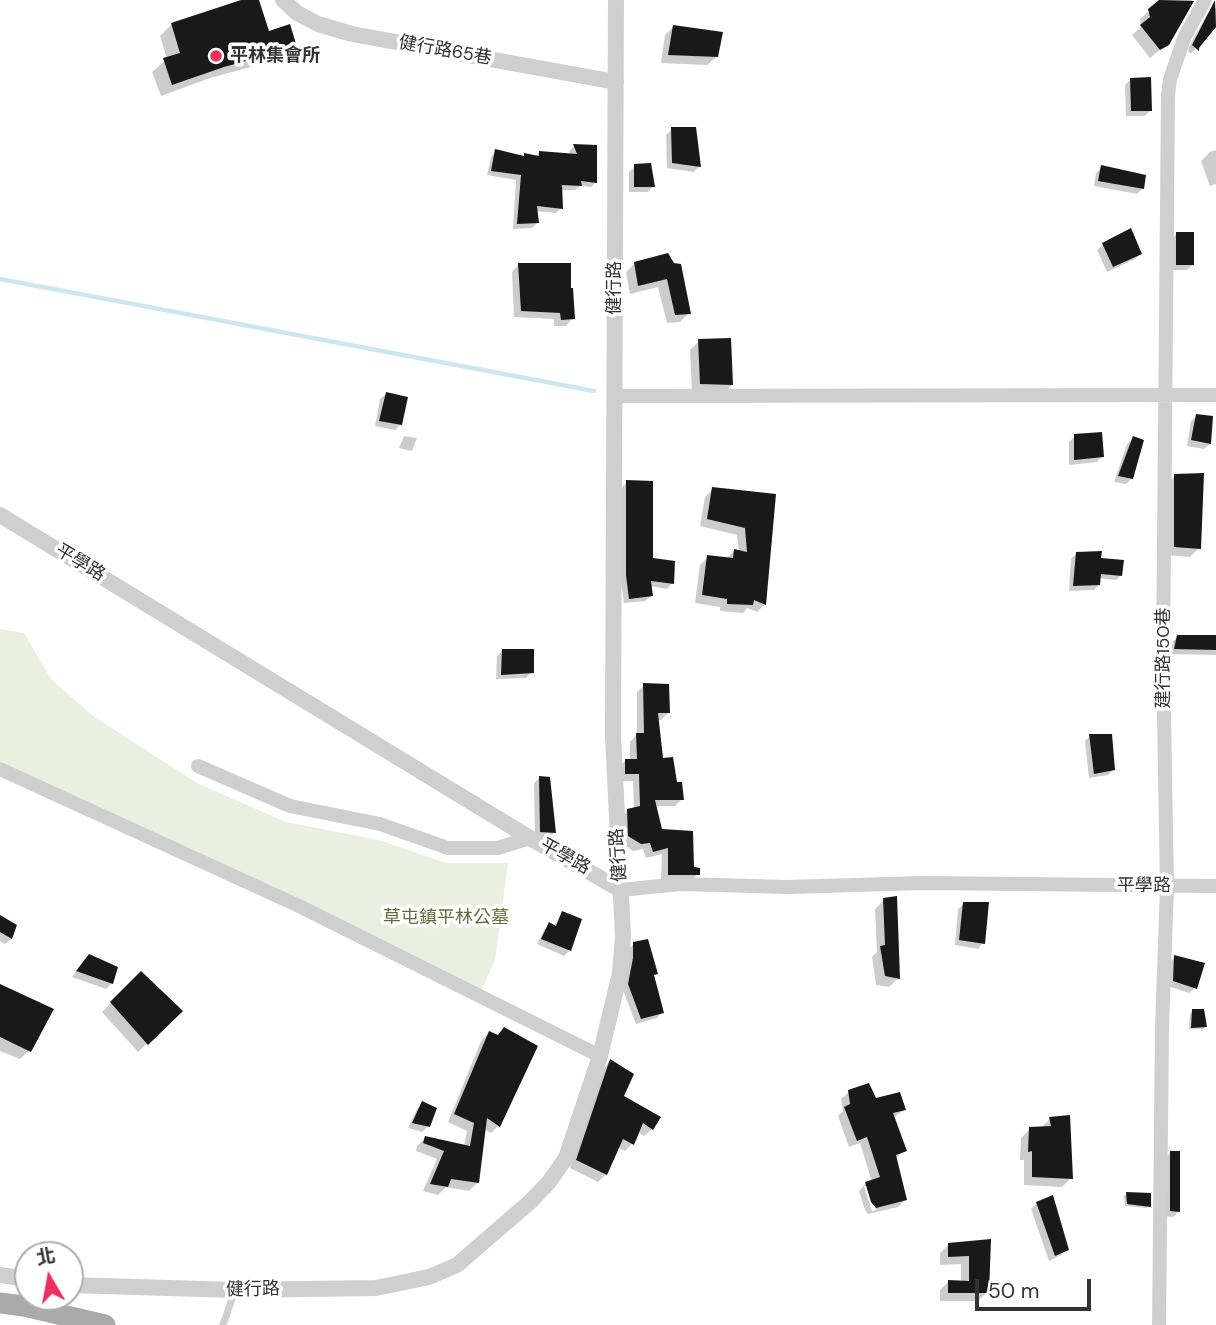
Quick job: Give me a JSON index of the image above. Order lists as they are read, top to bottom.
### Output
{
  "streets": {
    "street": [
      "健行路65巷",
      "健行路",
      "平學路",
      "建行路150巷"
    ]
  },
  "crossings": [
    ["健行路65巷", "健行路"],
    ["健行路", "平學路"],
    ["平學路", "建行路150巷"]
  ],
  "parks": ["草屯鎮平林公墓"],
  "places": ["平林集會所"],
  "scale_bar": "50 m",
  "north": "top"
}
